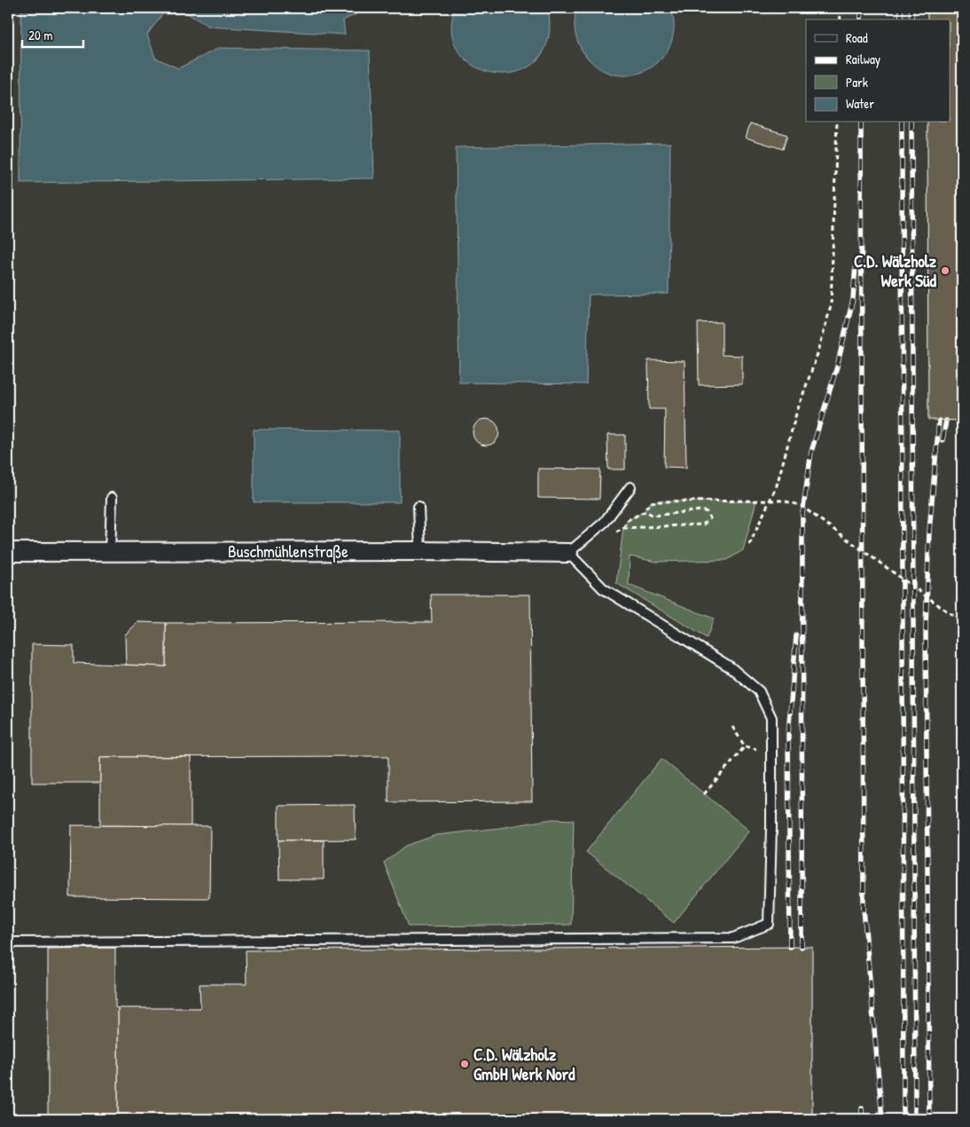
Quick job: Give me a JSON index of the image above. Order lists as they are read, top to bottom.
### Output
{
  "streets": {
    "street": ["Buschmühlenstraße"]
  },
  "places": ["C.D. Wälzholz Werk Süd", "C.D. Wälzholz GmbH Werk Nord"],
  "legend": [
    "Road",
    "Railway",
    "Park",
    "Water"
  ],
  "scale_bar": "20 m"
}
